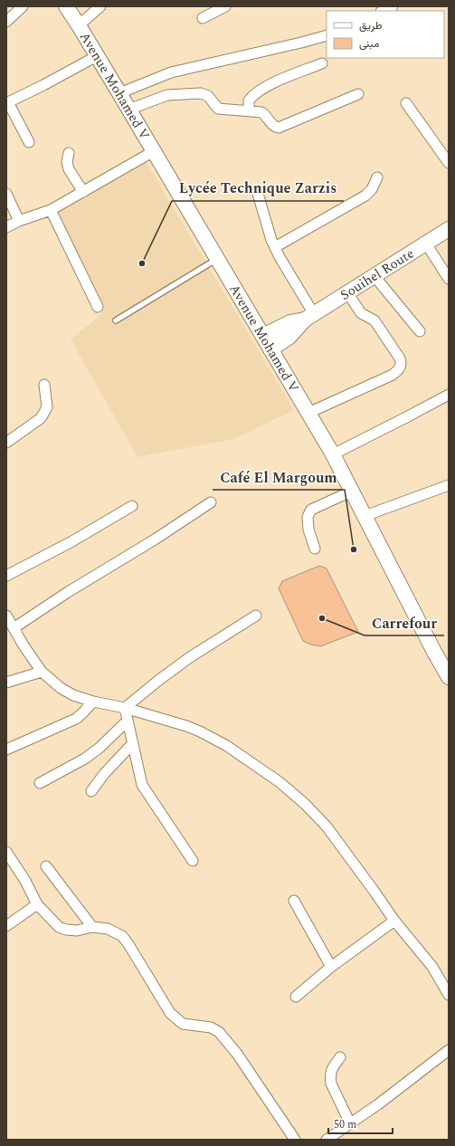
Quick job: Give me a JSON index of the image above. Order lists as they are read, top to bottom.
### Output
{
  "streets": {
    "main road": ["Avenue Mohamed V", "Souihel Route"]
  },
  "places": ["Lycée Technique Zarzis", "Café El Margoum", "Carrefour"],
  "legend": ["طريق", "مبنى"],
  "scale_bar": "50 m"
}
